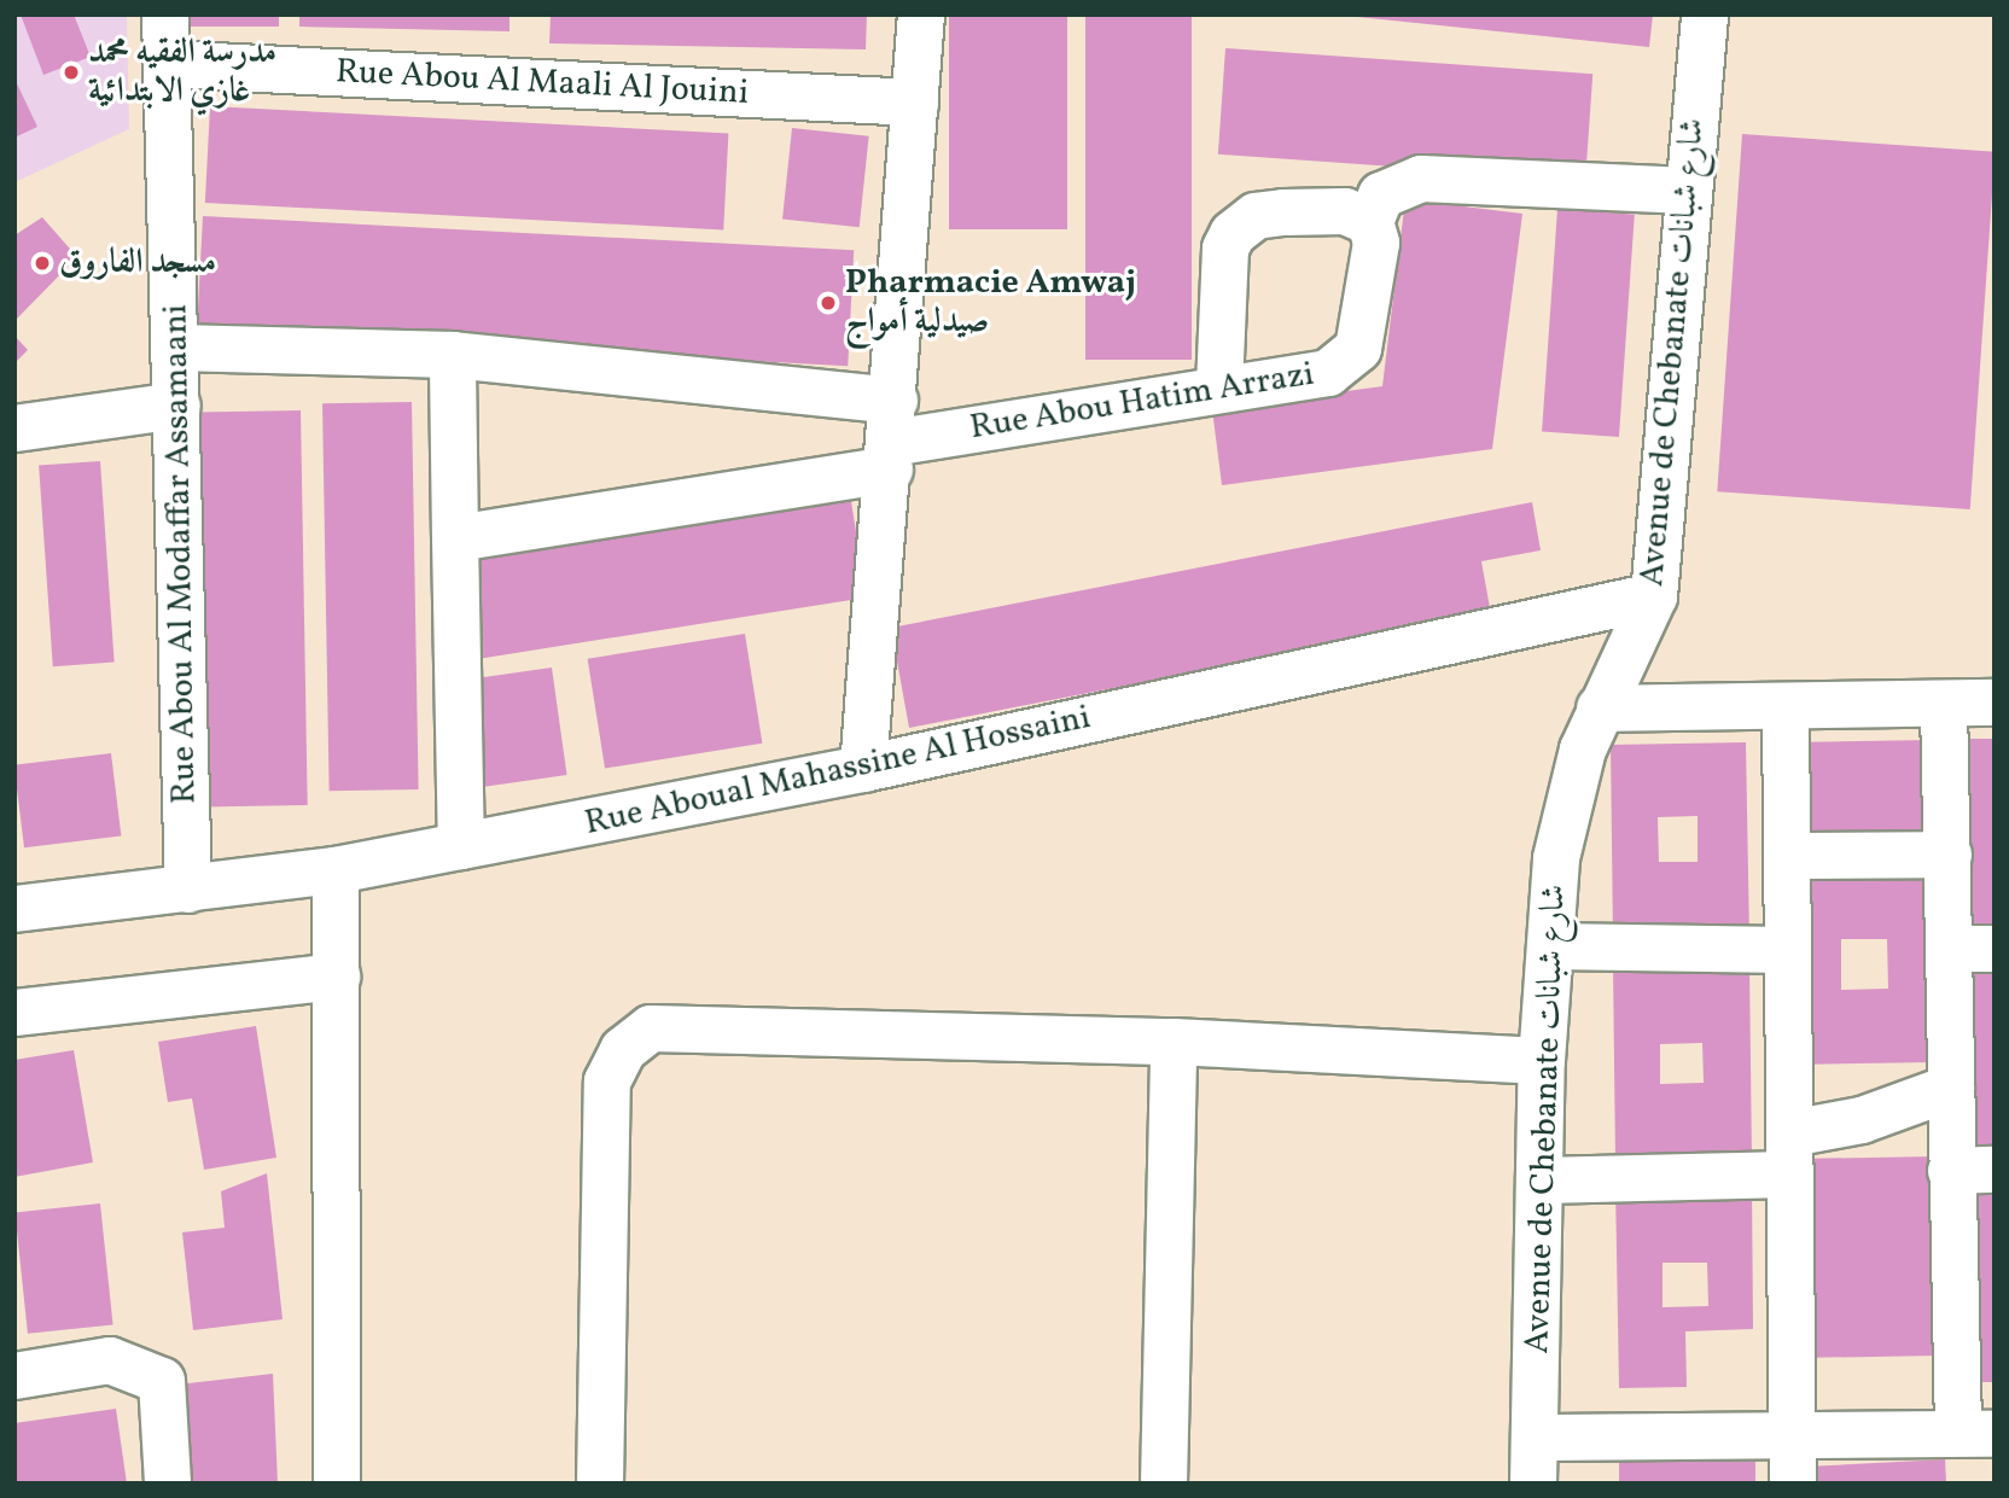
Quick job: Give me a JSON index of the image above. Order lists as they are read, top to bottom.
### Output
{
  "streets": {
    "street": [
      "Rue Abou Al Maali Al Jouini",
      "Avenue de Chebanate شارع شبانات",
      "Rue Abou Hatim Arrazi",
      "Rue Abou Al Modaffar Assamaani",
      "Rue Aboual Mahassine Al Hossaini"
    ]
  },
  "crossings": [
    ["Rue Abou Al Maali Al Jouini", "Rue Abou Al Modaffar Assamaani"],
    ["Avenue de Chebanate شارع شبانات", "Rue Aboual Mahassine Al Hossaini"],
    ["Rue Abou Al Modaffar Assamaani", "Rue Aboual Mahassine Al Hossaini"]
  ],
  "places": ["مدرسة الفقيه محمد غازي الابتدائية", "مسجد الفاروق", "Pharmacie Amwaj صيدلية أمواج"]
}
